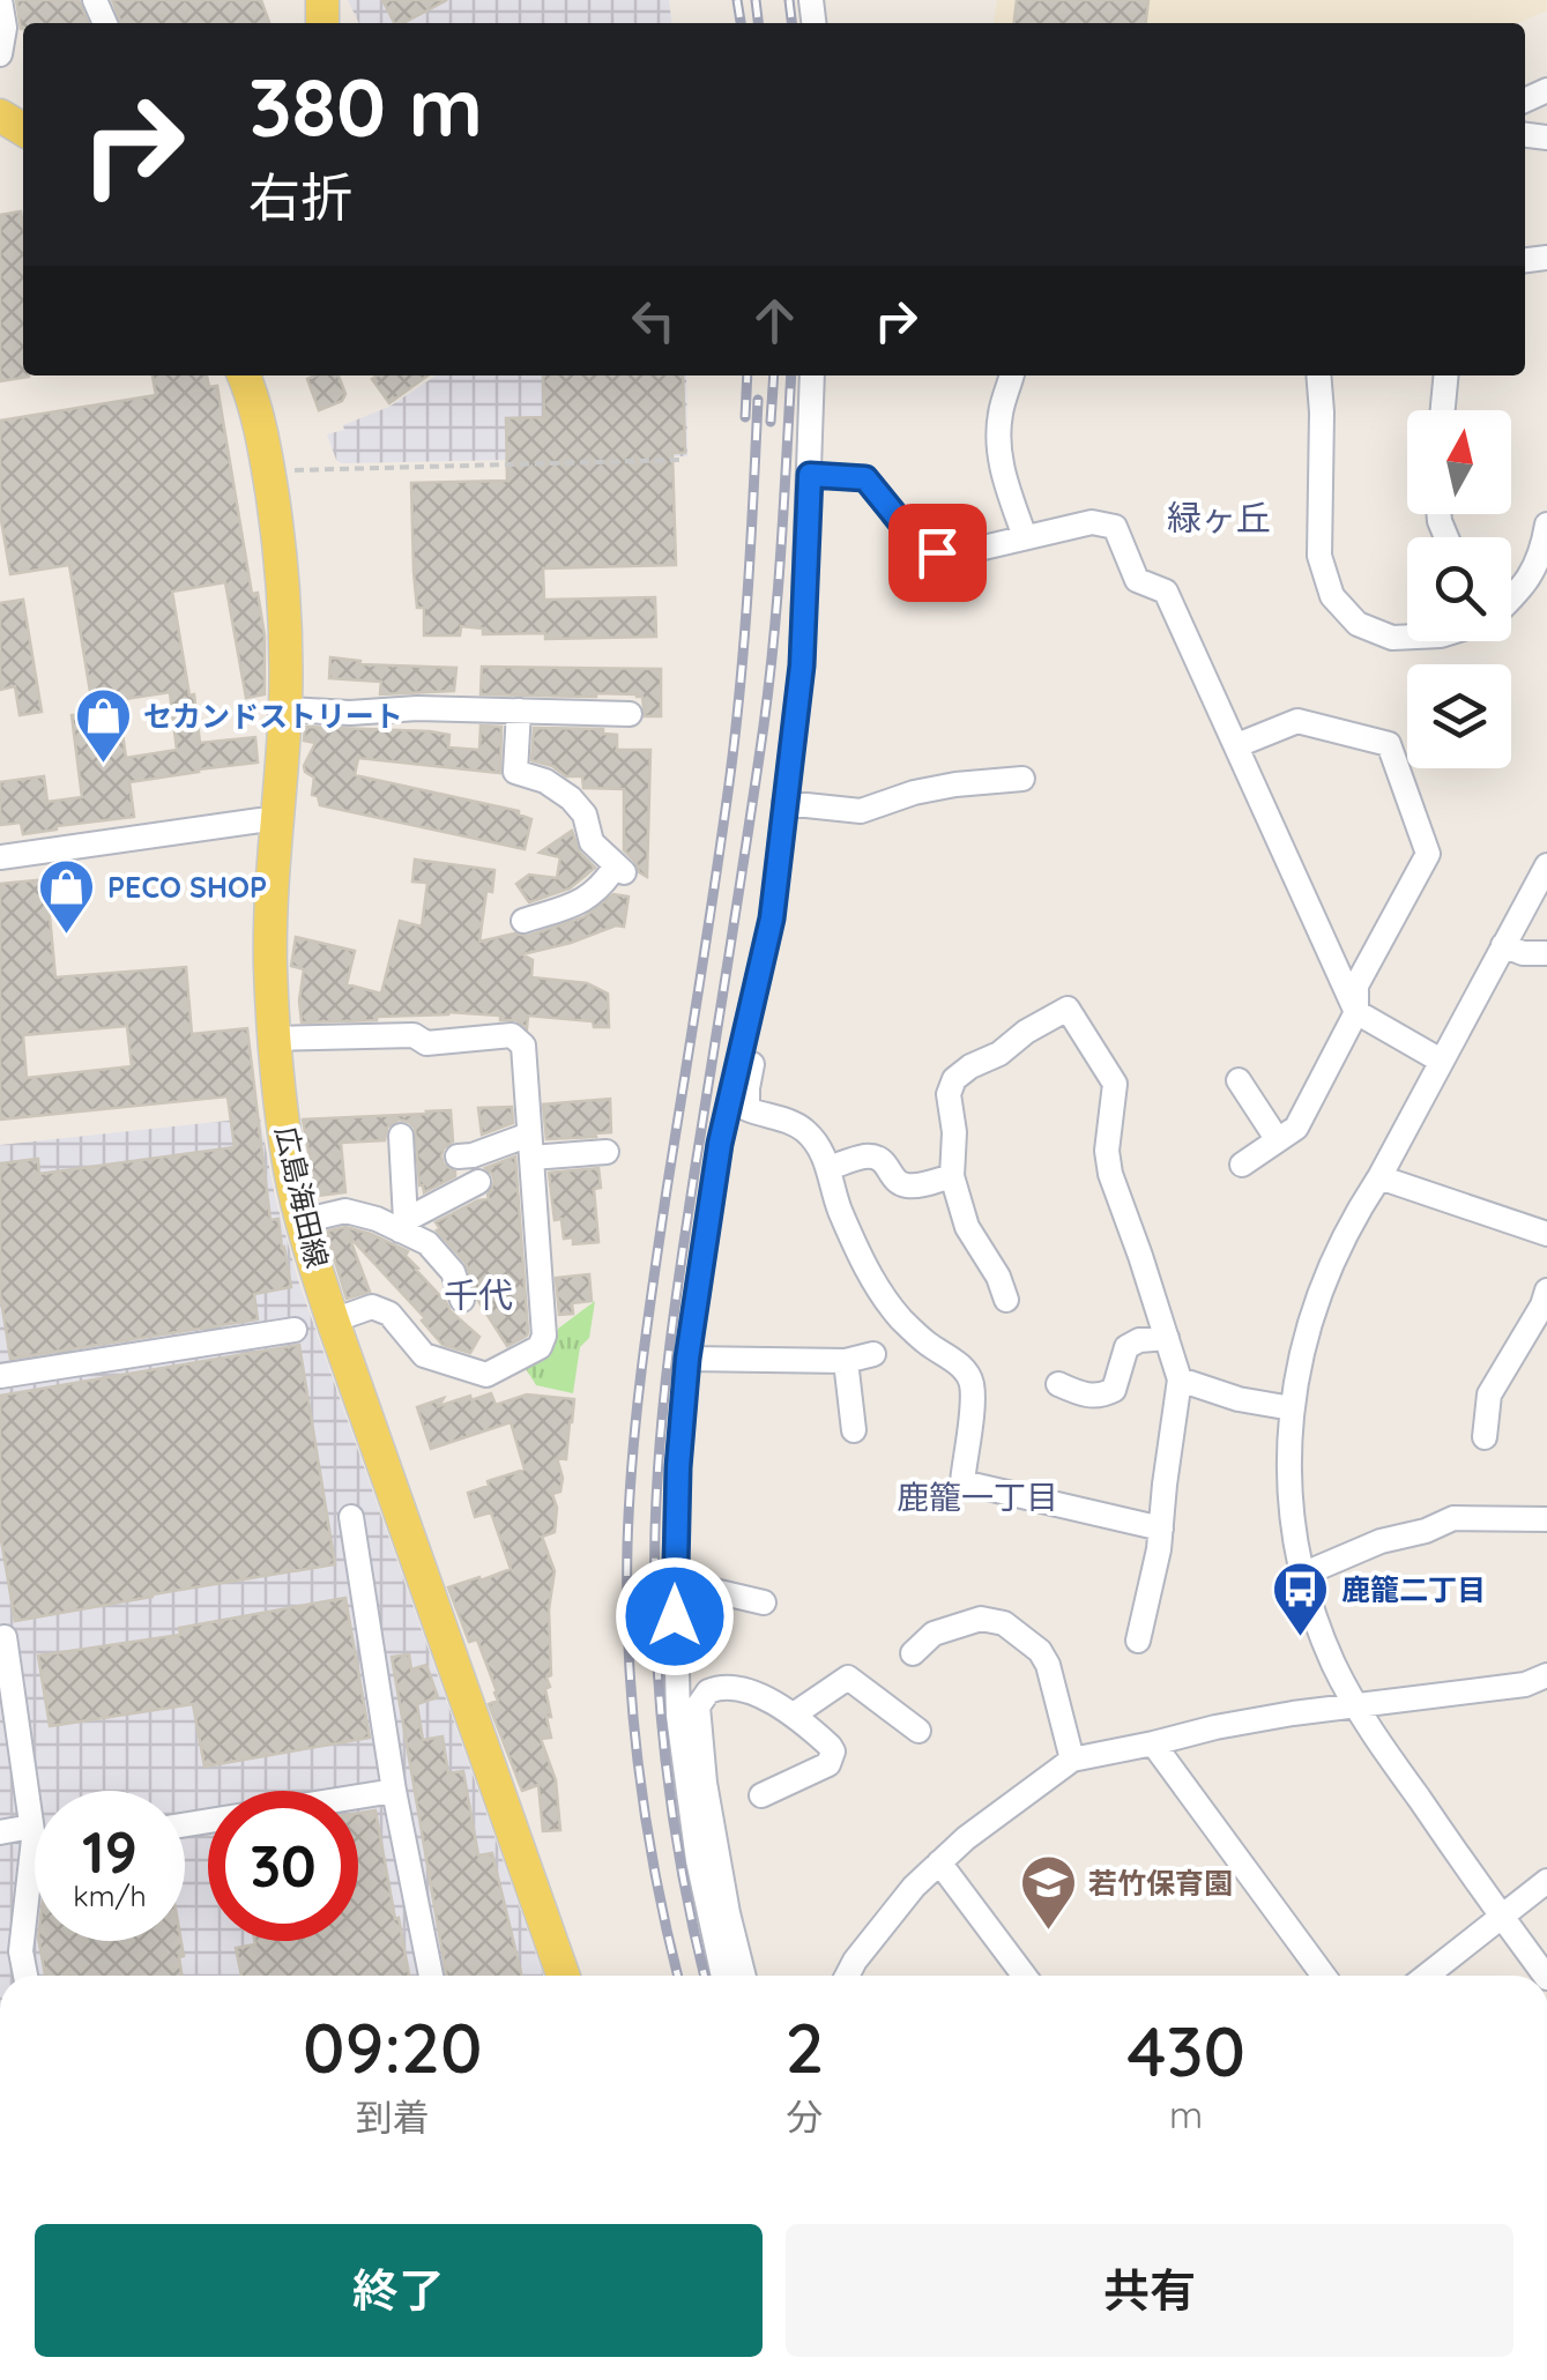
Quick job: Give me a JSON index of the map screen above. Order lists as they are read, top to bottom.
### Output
{
  "streets": {
    "main road": ["広島海田線"]
  },
  "districts": ["緑ヶ丘", "千代", "鹿籠一丁目"],
  "places": {
    "shop": ["セカンドストリート", "PECO SHOP"],
    "bus stop": ["鹿籠二丁目"],
    "school or university": ["若竹保育園"]
  },
  "north": "top",
  "page": {
    "turn": ["380 m", "右折"],
    "speed": "19 km/h",
    "limit": "30",
    "eta": [
      "09:20",
      "到着",
      "2",
      "分",
      "430",
      "m"
    ],
    "buttons": ["終了", "共有"]
  }
}
